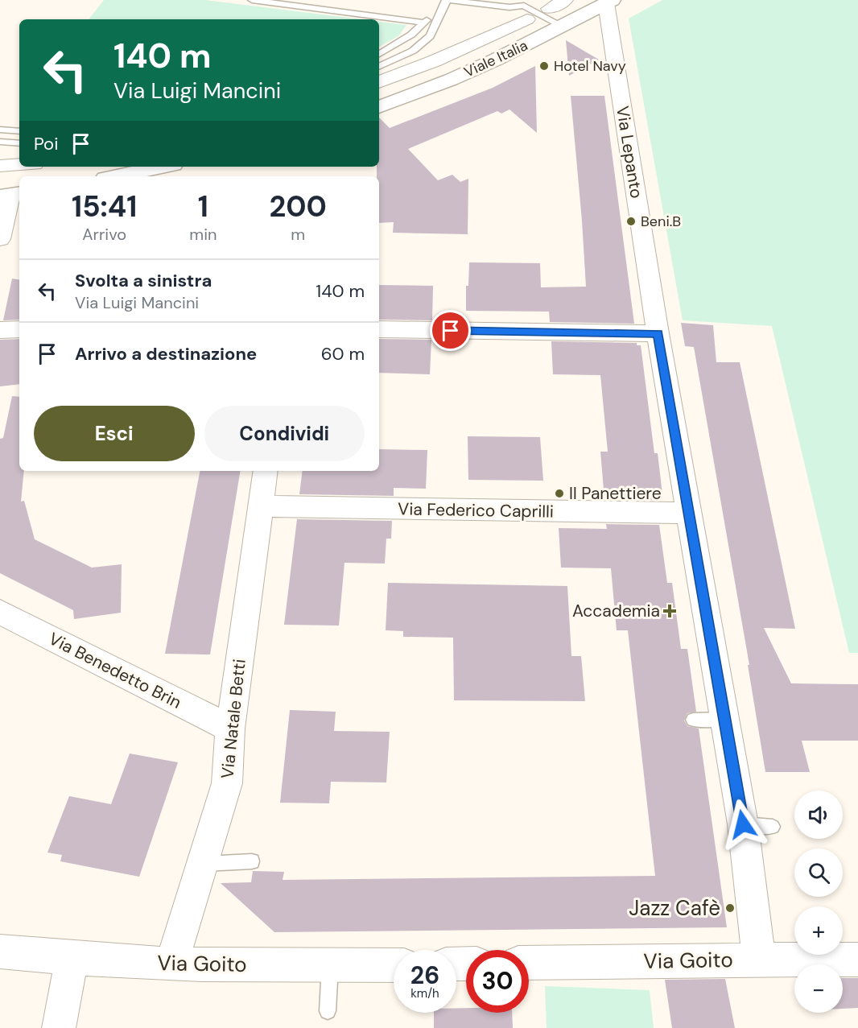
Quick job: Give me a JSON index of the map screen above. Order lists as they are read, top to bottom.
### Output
{
  "streets": {
    "main road": ["Viale Italia"],
    "street": [
      "Via Lepanto",
      "Via Federico Caprilli",
      "Via Benedetto Brin",
      "Via Natale Betti",
      "Via Goito"
    ]
  },
  "crossings": [
    ["Viale Italia", "Via Lepanto"],
    ["Via Lepanto", "Via Federico Caprilli"],
    ["Via Lepanto", "Via Goito"],
    ["Via Federico Caprilli", "Via Natale Betti"],
    ["Via Benedetto Brin", "Via Natale Betti"],
    ["Via Natale Betti", "Via Goito"]
  ],
  "places": {
    "other": [
      "Hotel Navy",
      "Beni.B",
      "Il Panettiere",
      "Jazz Cafè"
    ],
    "health": ["Accademia"]
  },
  "page": {
    "turn": ["140 m", "Via Luigi Mancini"],
    "then": "Poi",
    "eta": [
      "15:41",
      "Arrivo",
      "1",
      "min",
      "200",
      "m"
    ],
    "list": [
      {
        "name": "Svolta a sinistra",
        "note": "Via Luigi Mancini",
        "value": "140 m"
      },
      {
        "name": "Arrivo a destinazione",
        "value": "60 m"
      }
    ],
    "buttons": ["Esci", "Condividi"],
    "map_buttons": ["+", "−"],
    "speed": "26 km/h",
    "limit": "30"
  }
}
